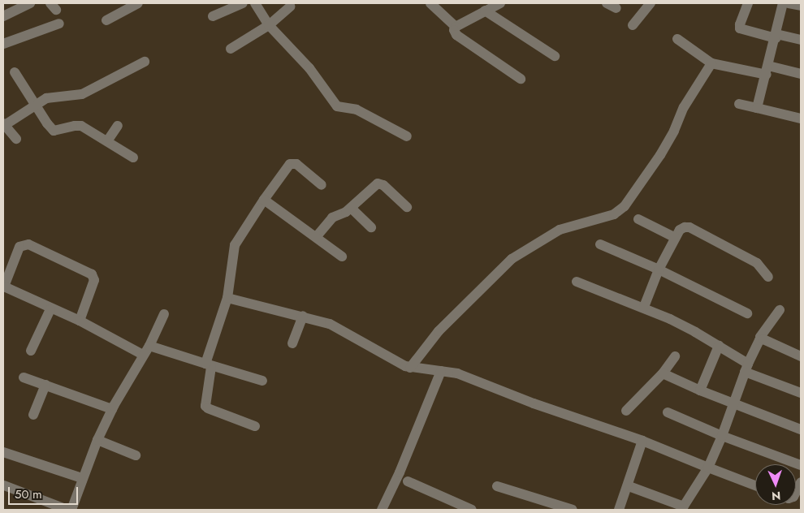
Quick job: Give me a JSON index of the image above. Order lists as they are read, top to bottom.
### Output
{
  "scale_bar": "50 m",
  "north": "bottom"
}
